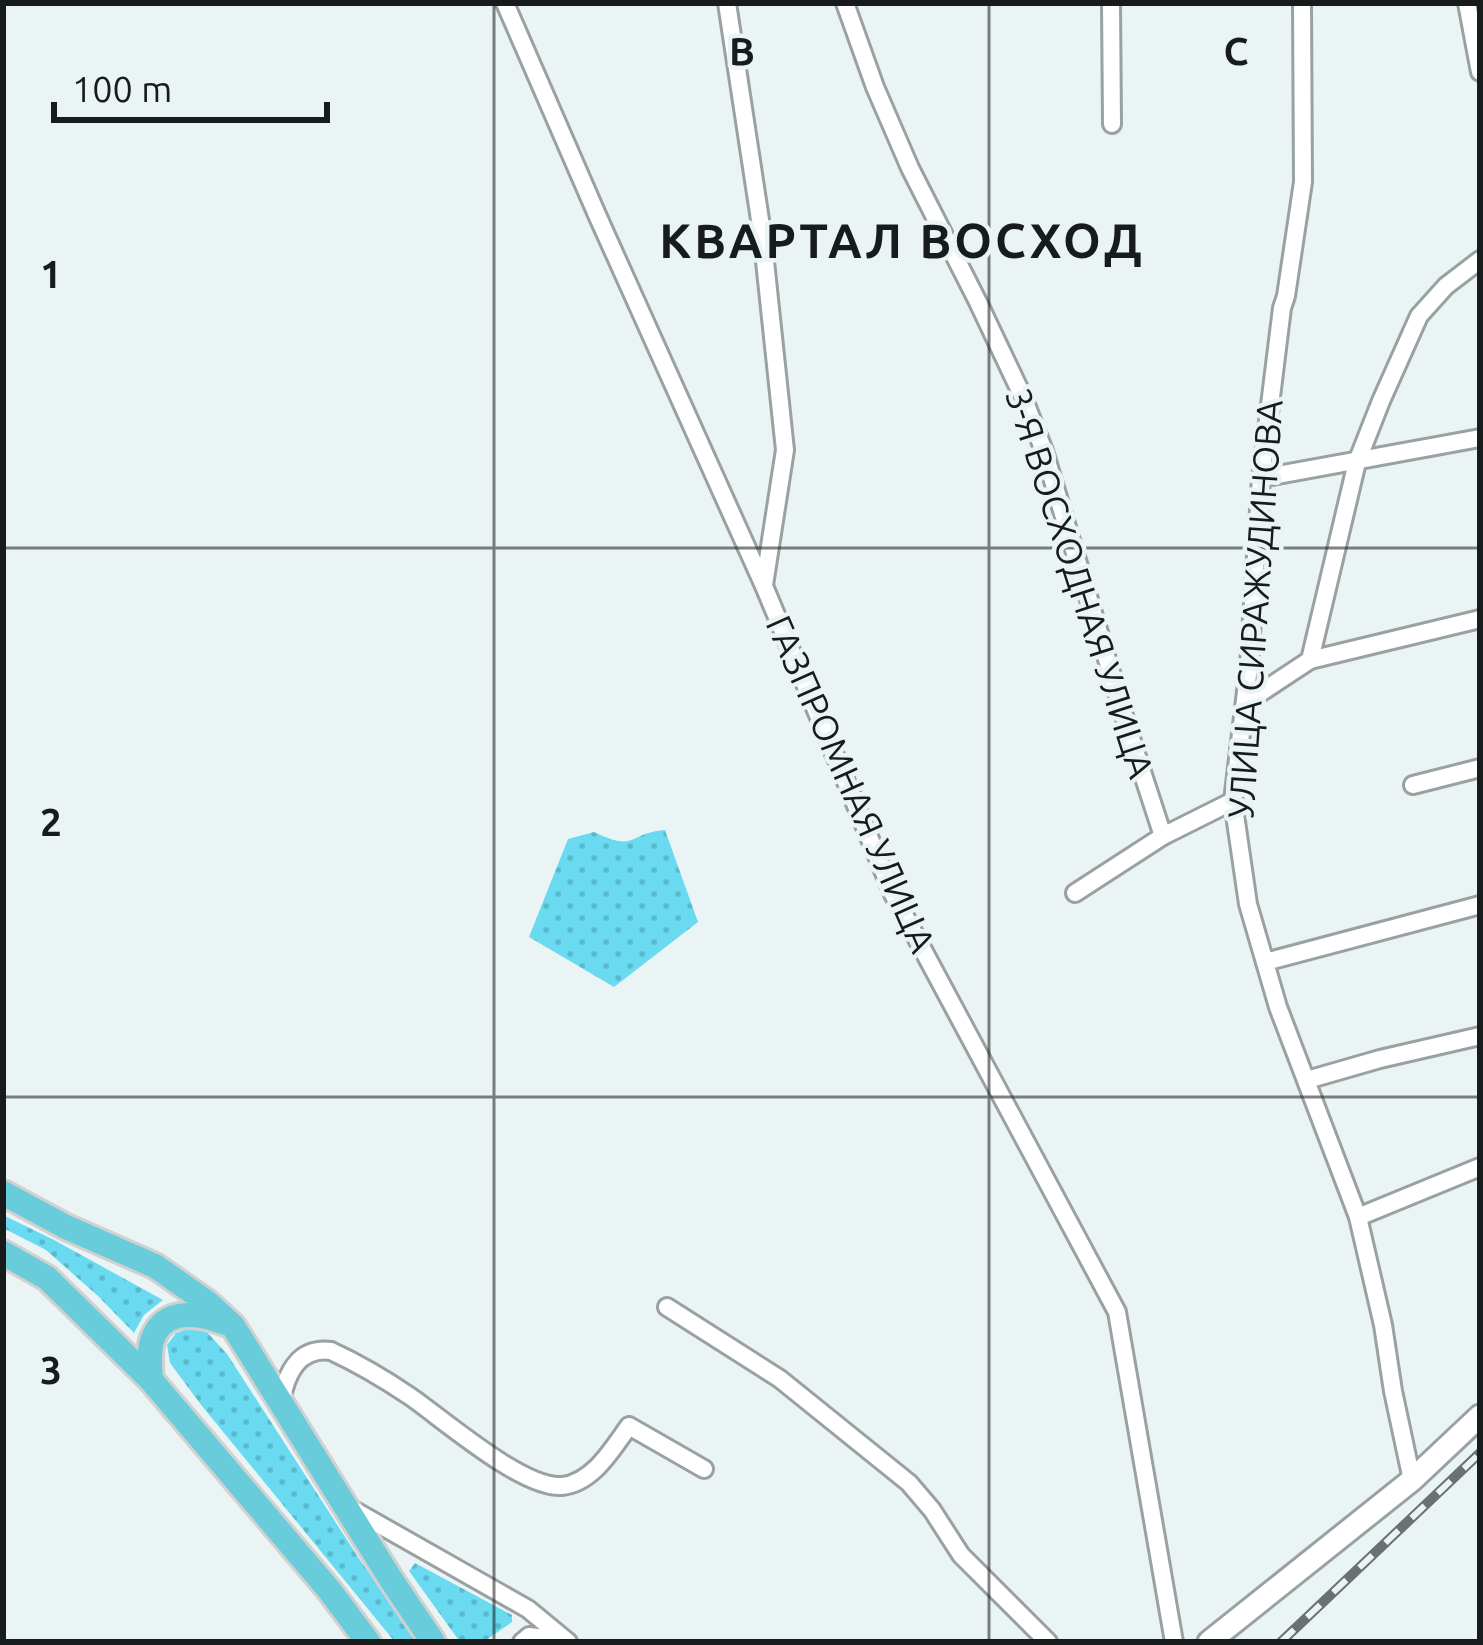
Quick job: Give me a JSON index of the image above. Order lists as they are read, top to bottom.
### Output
{
  "streets": {
    "street": ["3-Я ВОСХОДНАЯ УЛИЦА", "УЛИЦА СИРАЖУДИНОВА", "ГАЗПРОМНАЯ УЛИЦА"]
  },
  "districts": ["КВАРТАЛ ВОСХОД"],
  "scale_bar": "100 m",
  "grid": {
    "columns": ["B", "C"],
    "rows": ["1", "2", "3"]
  }
}
